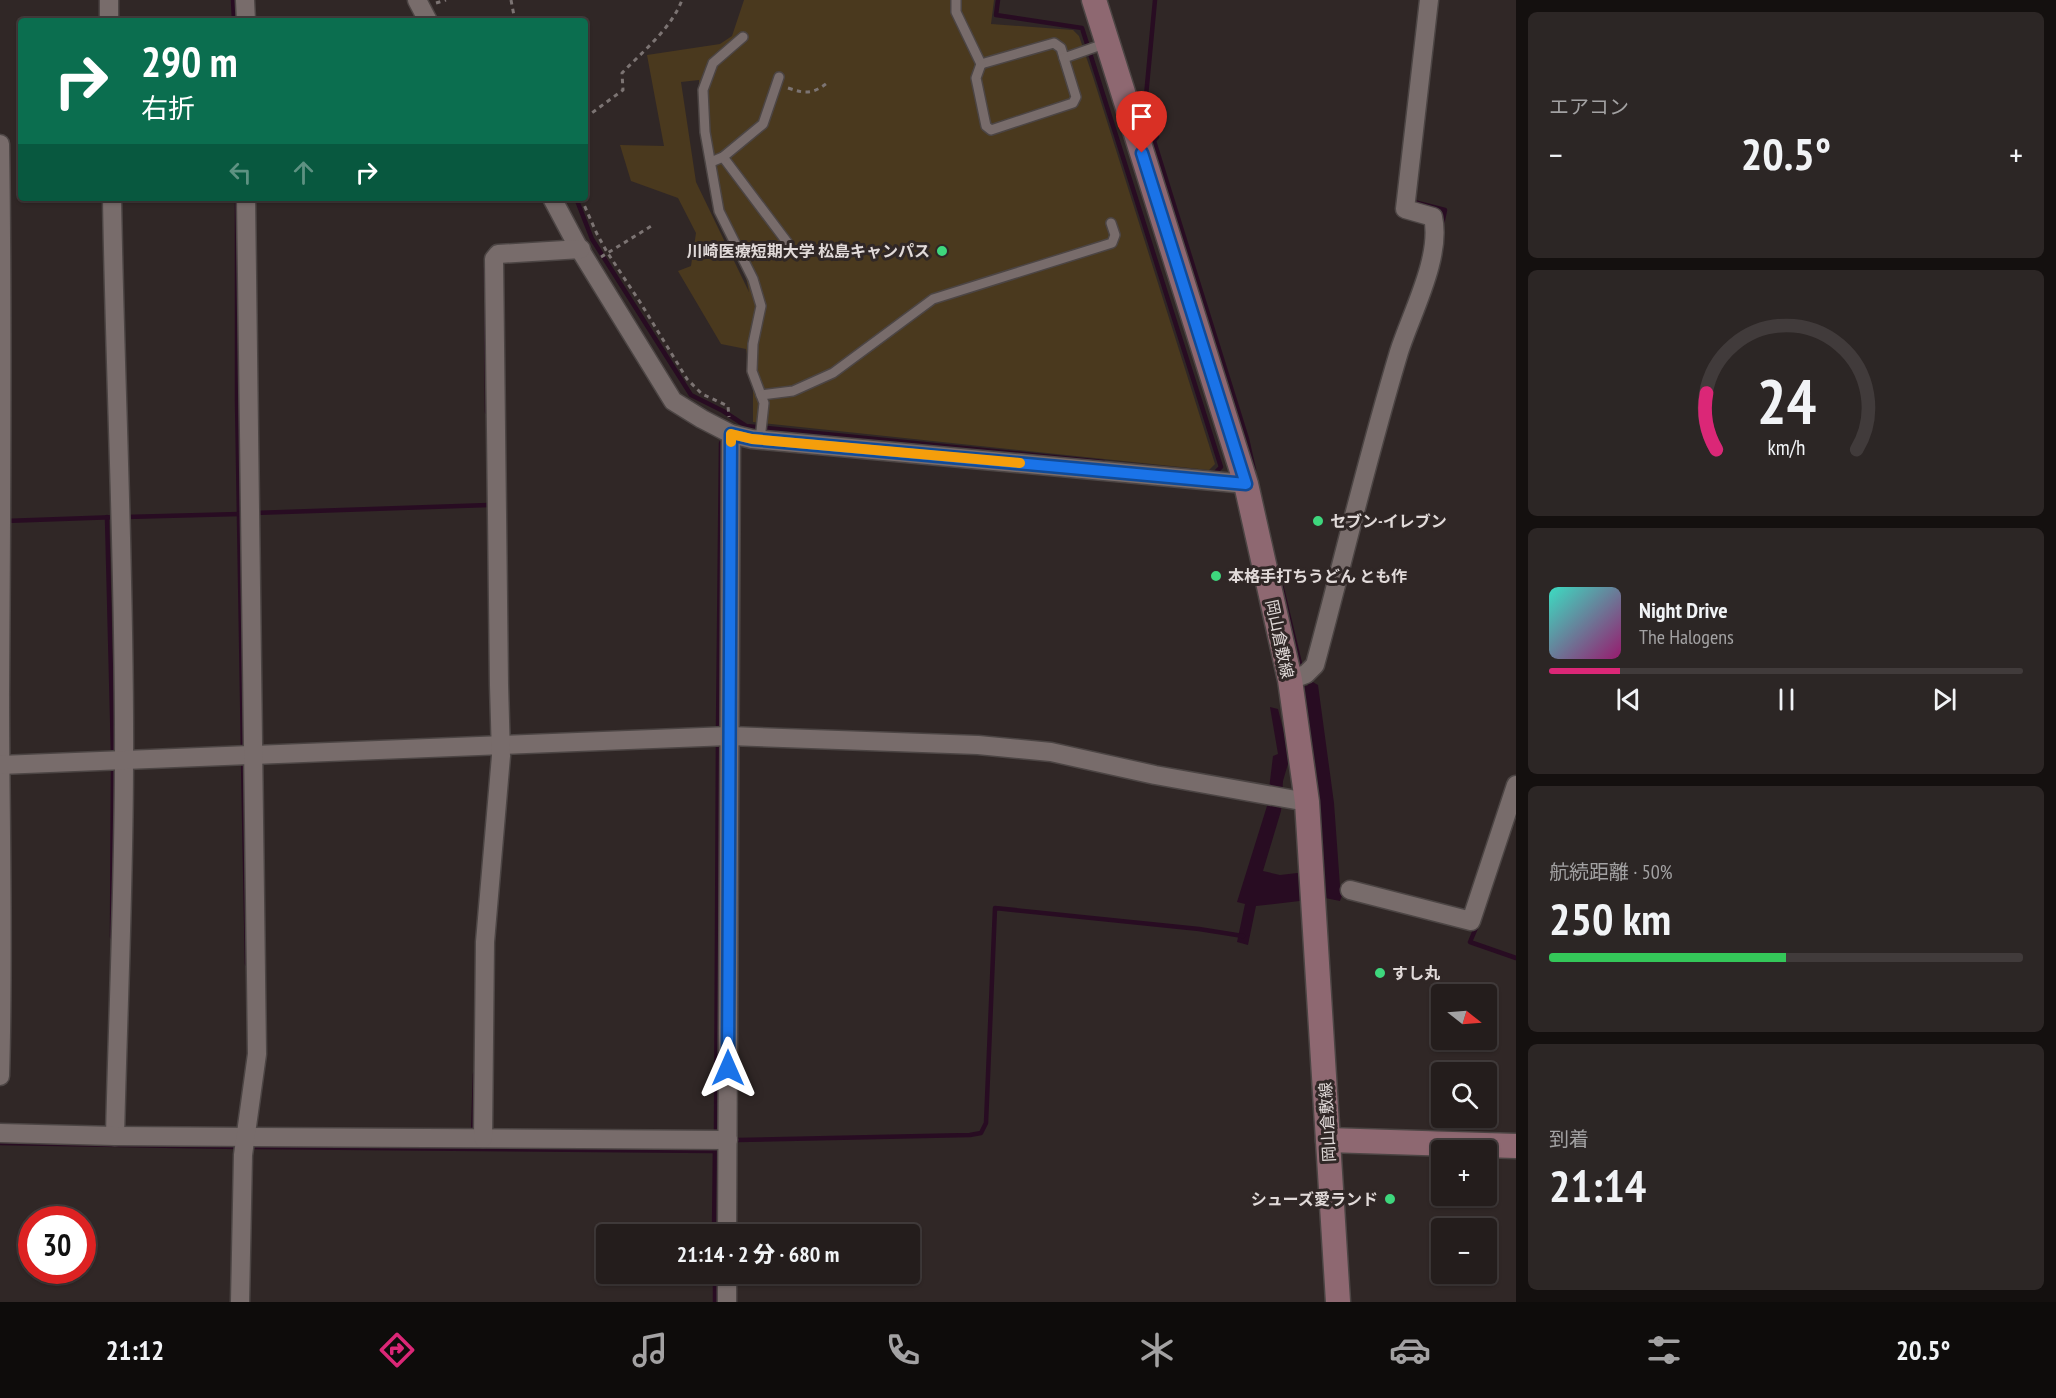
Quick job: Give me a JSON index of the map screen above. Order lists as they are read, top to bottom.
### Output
{
  "streets": {
    "main road": ["岡山倉敷線"]
  },
  "places": [
    "川崎医療短期大学 松島キャンパス",
    "セブン-イレブン",
    "本格手打ちうどん とも作",
    "すし丸",
    "シューズ愛ランド"
  ],
  "north": "right",
  "page": {
    "tile": [
      "エアコン",
      ["航続距離 · 50%", "250 km"],
      ["到着", "21:14"]
    ],
    "turn": ["290 m", "右折"],
    "heat": ["−", "20.5°", "+"],
    "song": ["Night Drive", "The Halogens"],
    "map_buttons": ["+", "−"],
    "limit": "30",
    "trip": "21:14 · 2 分 · 680 m",
    "tabs": ["21:12", "20.5°"],
    "gauge": ["24", "km/h"]
  }
}
